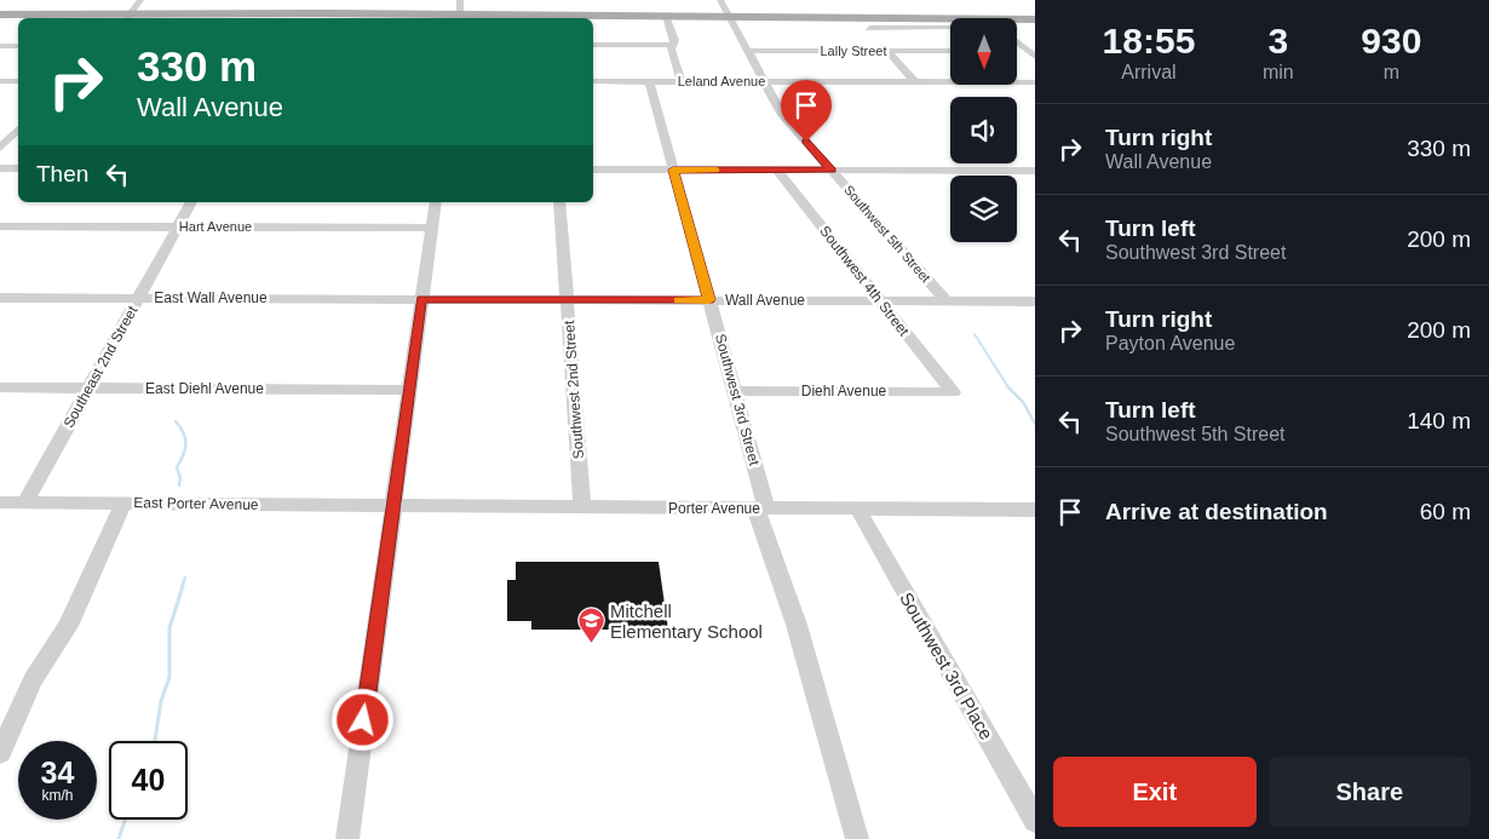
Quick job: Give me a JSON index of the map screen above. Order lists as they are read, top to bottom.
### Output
{
  "streets": {
    "street": [
      "Lally Street",
      "Leland Avenue",
      "Hart Avenue",
      "Southwest 5th Street",
      "Southwest 4th Street",
      "East Wall Avenue",
      "Wall Avenue",
      "Southeast 2nd Street",
      "East Diehl Avenue",
      "Southwest 2nd Street",
      "Diehl Avenue",
      "Southwest 3rd Street",
      "East Porter Avenue",
      "Porter Avenue",
      "Southwest 3rd Place"
    ]
  },
  "crossings": [
    ["Lally Street", "Southwest 5th Street"],
    ["Leland Avenue", "Southwest 5th Street"],
    ["Leland Avenue", "Southwest 3rd Street"],
    ["Hart Avenue", "Southeast 2nd Street"],
    ["Southwest 5th Street", "Wall Avenue"],
    ["Southwest 4th Street", "Wall Avenue"],
    ["Southwest 4th Street", "Diehl Avenue"],
    ["East Wall Avenue", "Wall Avenue"],
    ["East Wall Avenue", "Southeast 2nd Street"],
    ["Wall Avenue", "Southwest 2nd Street"],
    ["Wall Avenue", "Southwest 3rd Street"],
    ["Southeast 2nd Street", "East Diehl Avenue"],
    ["Southeast 2nd Street", "East Porter Avenue"],
    ["Southwest 2nd Street", "Porter Avenue"],
    ["Diehl Avenue", "Southwest 3rd Street"],
    ["Southwest 3rd Street", "Porter Avenue"],
    ["East Porter Avenue", "Porter Avenue"],
    ["Porter Avenue", "Southwest 3rd Place"]
  ],
  "places": {
    "school or university": ["Mitchell Elementary School"]
  },
  "north": "bottom",
  "page": {
    "eta": [
      "18:55",
      "Arrival",
      "3",
      "min",
      "930",
      "m"
    ],
    "turn": ["330 m", "Wall Avenue"],
    "list": [
      {
        "name": "Turn right",
        "note": "Wall Avenue",
        "value": "330 m"
      },
      {
        "name": "Turn left",
        "note": "Southwest 3rd Street",
        "value": "200 m"
      },
      {
        "name": "Turn right",
        "note": "Payton Avenue",
        "value": "200 m"
      },
      {
        "name": "Turn left",
        "note": "Southwest 5th Street",
        "value": "140 m"
      },
      {
        "name": "Arrive at destination",
        "value": "60 m"
      }
    ],
    "then": "Then",
    "speed": "34 km/h",
    "limit": "40",
    "buttons": ["Exit", "Share"]
  }
}
